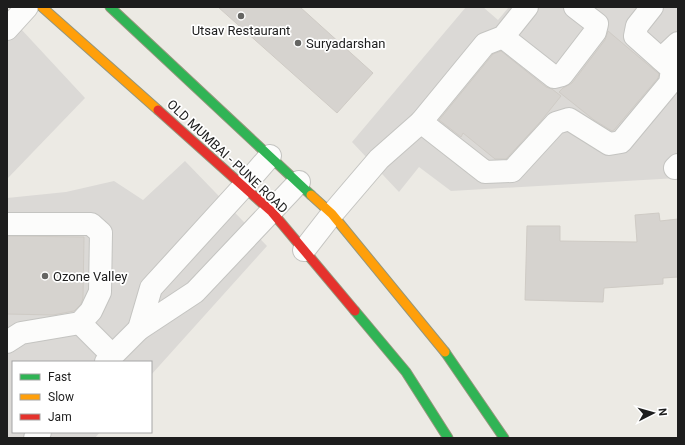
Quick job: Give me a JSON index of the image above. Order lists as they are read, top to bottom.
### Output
{
  "streets": {
    "main road": ["OLD MUMBAI - PUNE ROAD"]
  },
  "places": ["Utsav Restaurant", "Suryadarshan", "Ozone Valley"],
  "legend": ["Fast", "Slow", "Jam"],
  "north": "right"
}
